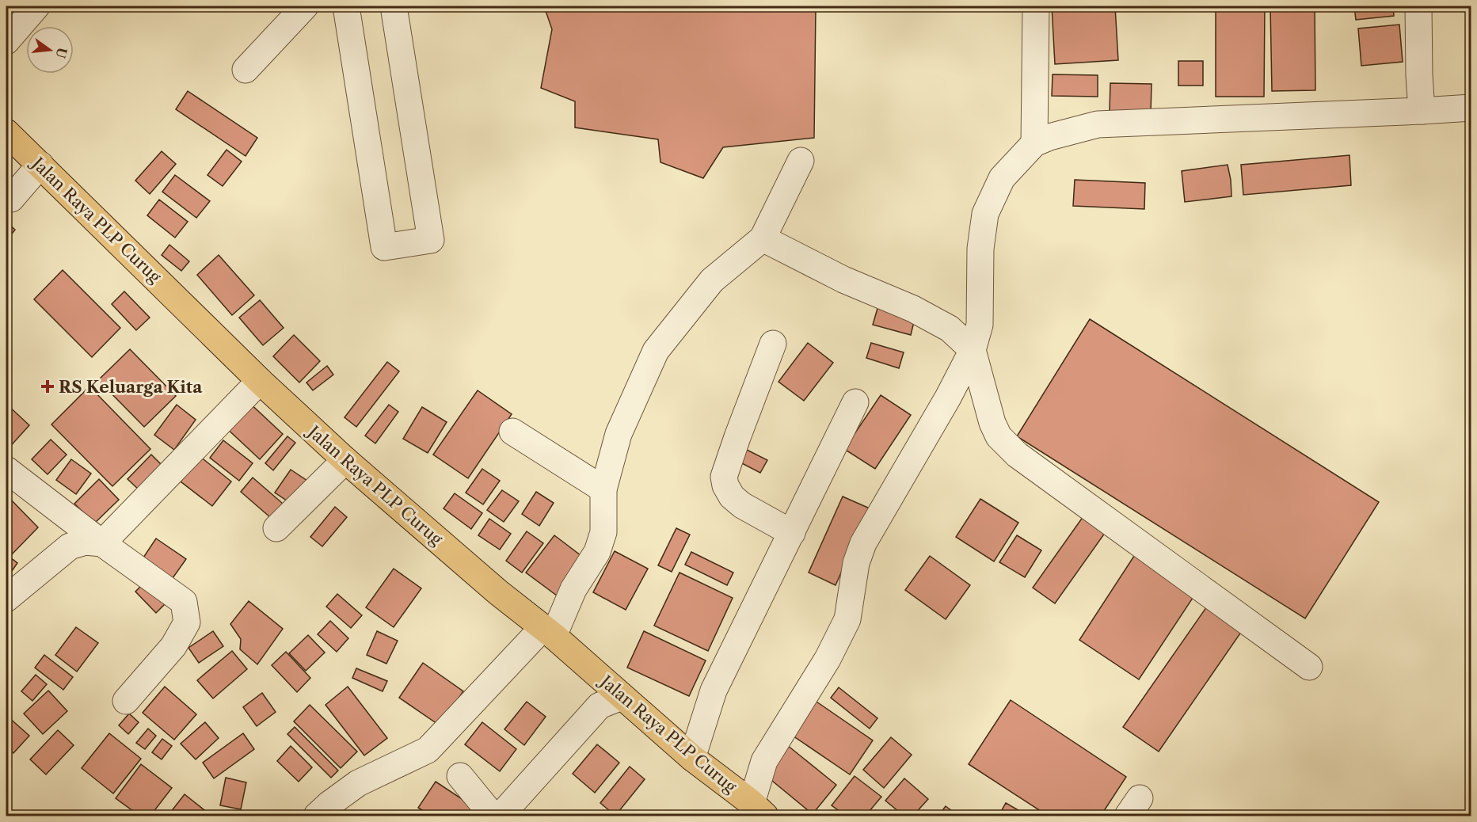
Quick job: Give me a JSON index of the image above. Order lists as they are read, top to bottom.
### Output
{
  "streets": {
    "main road": ["Jalan Raya PLP Curug"]
  },
  "places": {
    "health": ["RS Keluarga Kita"]
  },
  "north": "right"
}
